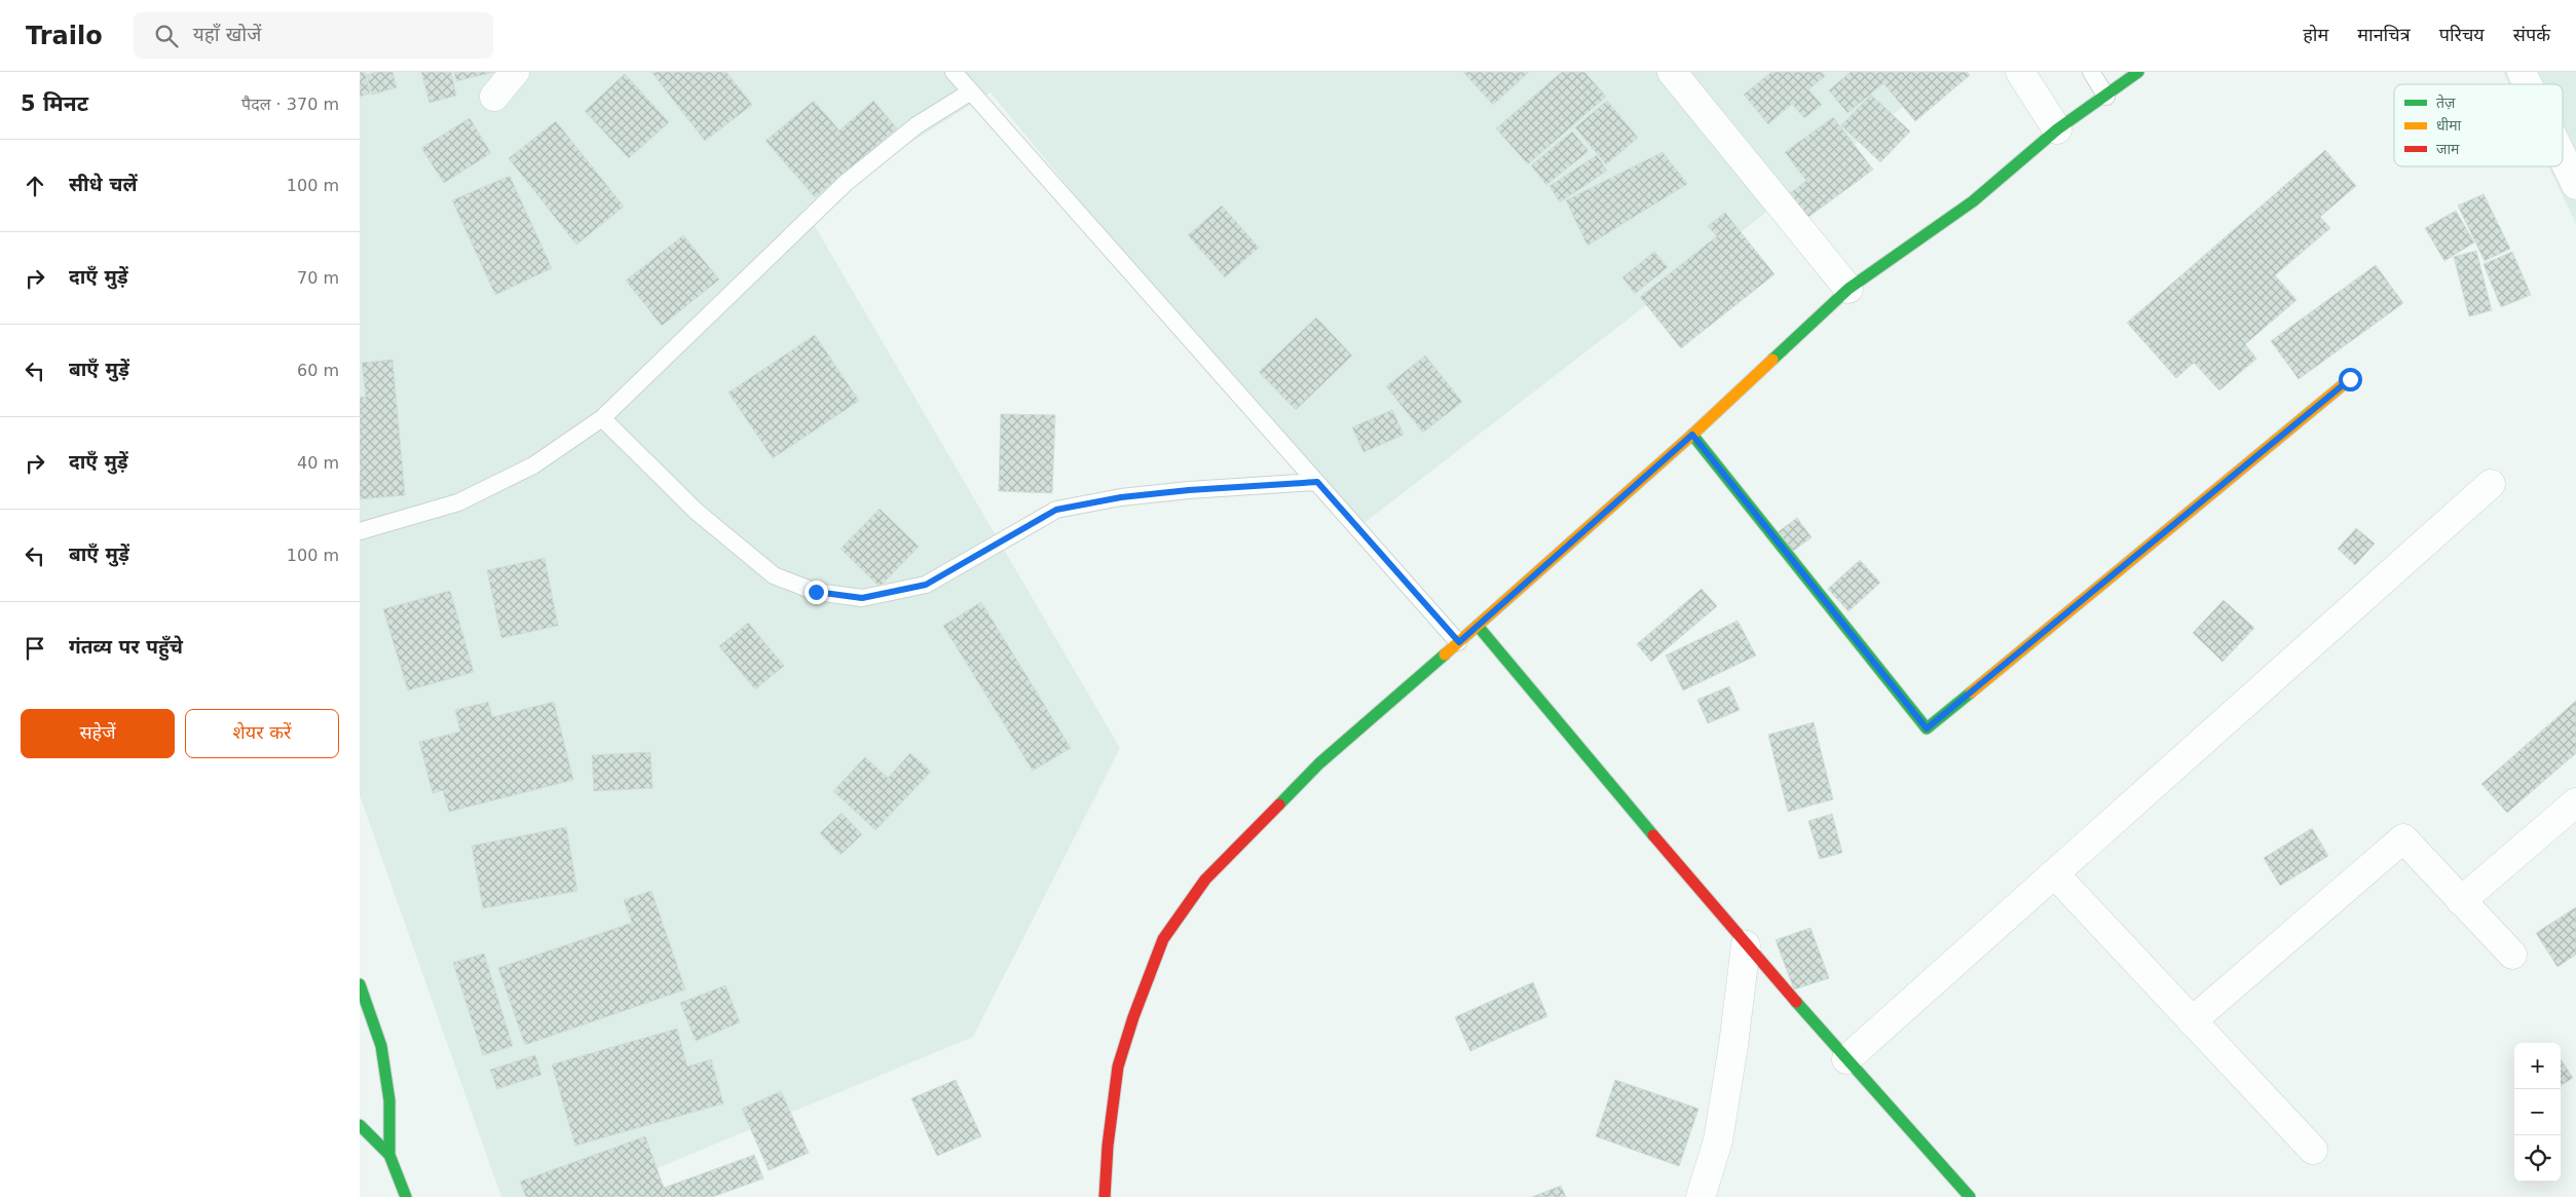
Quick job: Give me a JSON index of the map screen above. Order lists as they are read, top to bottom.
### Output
{
  "legend": ["तेज़", "धीमा", "जाम"],
  "page": {
    "header": "Trailo",
    "search": "यहाँ खोजें",
    "nav": [
      "होम",
      "मानचित्र",
      "परिचय",
      "संपर्क"
    ],
    "heading": ["5 मिनट", "पैदल · 370 m"],
    "list": [
      ["सीधे चलें", "100 m"],
      ["दाएँ मुड़ें", "70 m"],
      ["बाएँ मुड़ें", "60 m"],
      ["दाएँ मुड़ें", "40 m"],
      ["बाएँ मुड़ें", "100 m"],
      "गंतव्य पर पहुँचे"
    ],
    "buttons": ["सहेजें", "शेयर करें"],
    "map_buttons": ["+", "−"]
  }
}
